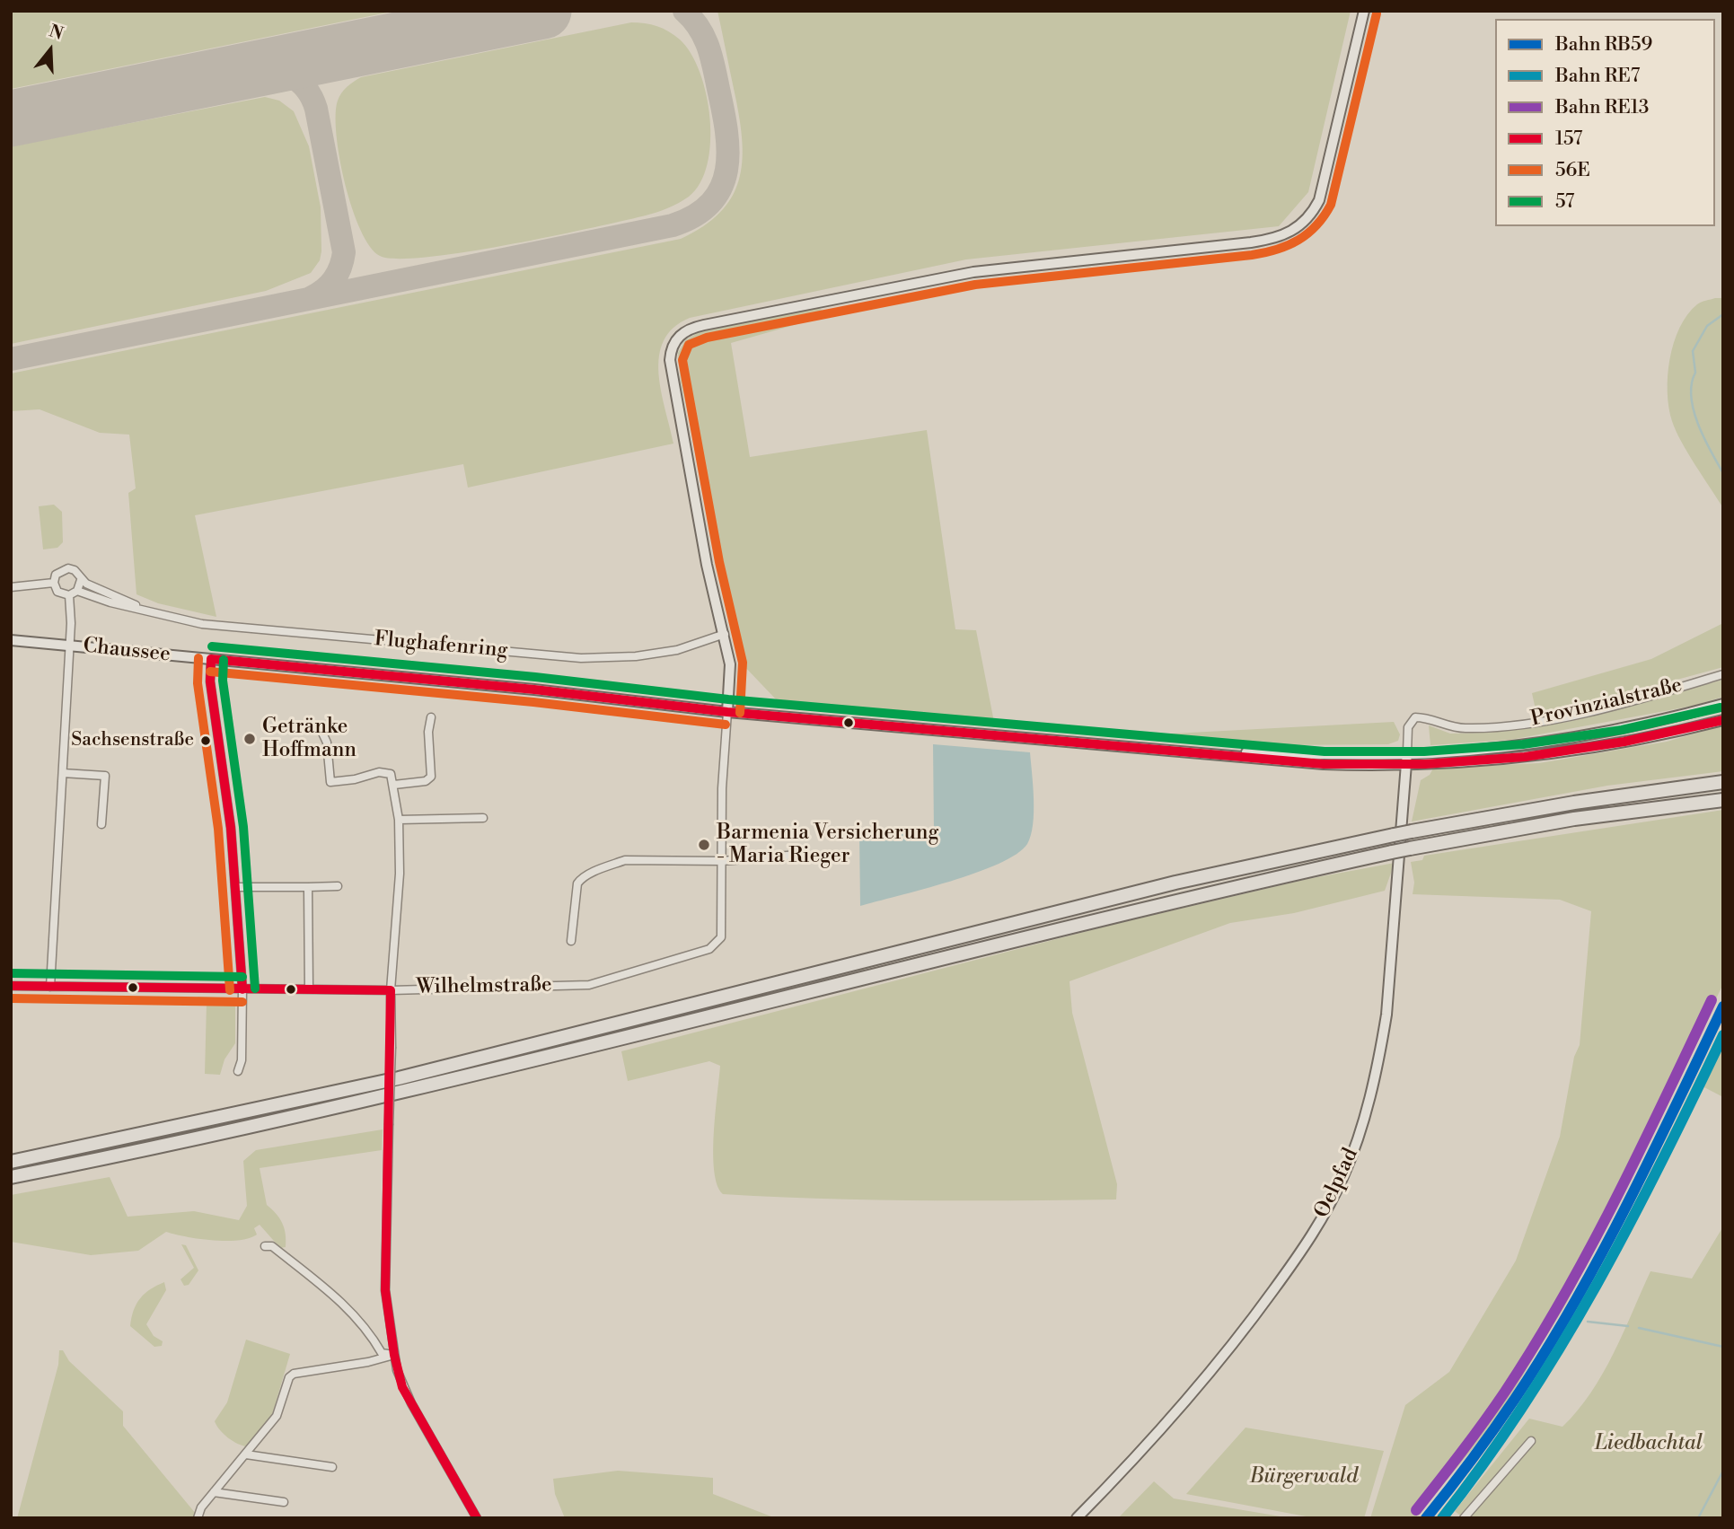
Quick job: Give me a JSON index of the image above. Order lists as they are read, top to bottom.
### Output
{
  "streets": {
    "main road": ["Chaussee", "Provinzialstraße", "Oelpfad"],
    "street": ["Flughafenring", "Wilhelmstraße"]
  },
  "crossings": [
    ["Chaussee", "Provinzialstraße"],
    ["Chaussee", "Wilhelmstraße"],
    ["Chaussee", "Oelpfad"],
    ["Provinzialstraße", "Oelpfad"]
  ],
  "parks": ["Liedbachtal", "Bürgerwald"],
  "places": ["Getränke Hoffmann", "Sachsenstraße", "Barmenia Versicherung - Maria Rieger"],
  "lines": [
    "transit line 56E",
    "transit line 57",
    "transit line 157",
    "rail line RE13",
    "rail line RB59",
    "rail line RE7"
  ],
  "legend": [
    "Bahn RB59",
    "Bahn RE7",
    "Bahn RE13",
    "157",
    "56E",
    "57"
  ],
  "north": "top"
}
